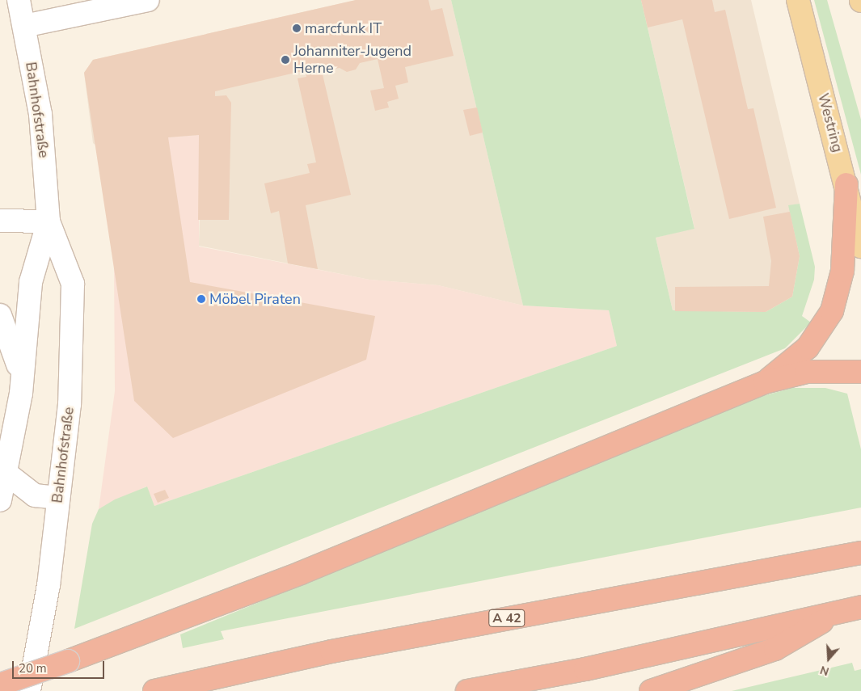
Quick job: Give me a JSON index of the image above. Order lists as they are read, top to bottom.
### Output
{
  "streets": {
    "highway": ["A 42"],
    "main road": ["Westring"],
    "street": ["Bahnhofstraße"]
  },
  "places": ["marcfunk IT", "Johanniter-Jugend Herne", "Möbel Piraten"],
  "scale_bar": "20 m",
  "north": "bottom"
}
